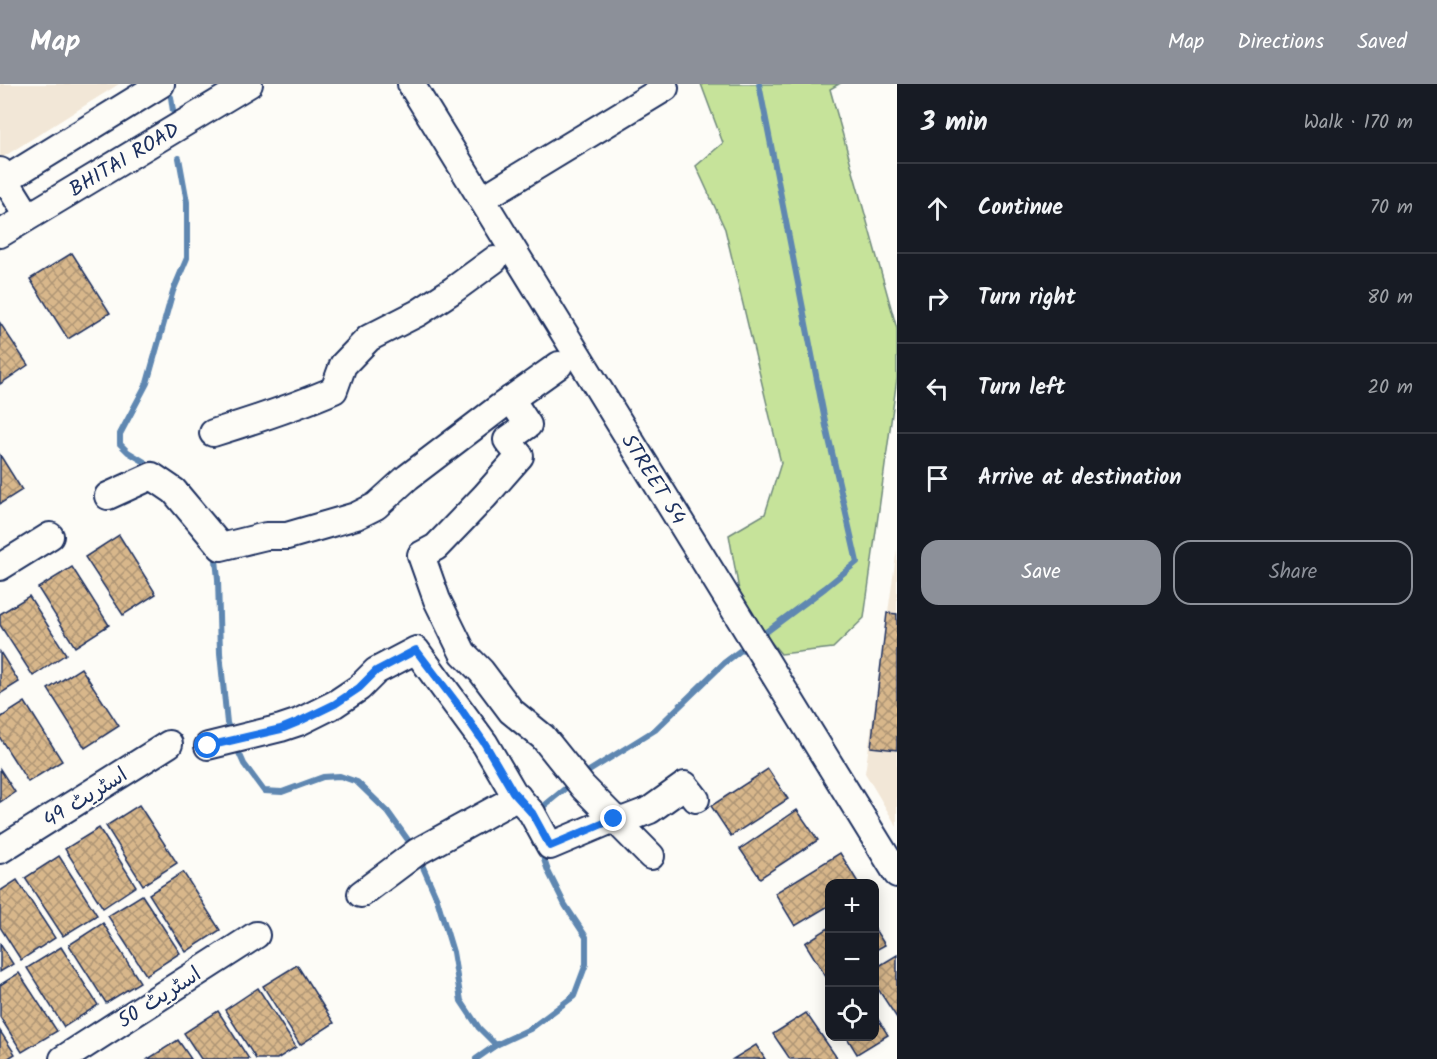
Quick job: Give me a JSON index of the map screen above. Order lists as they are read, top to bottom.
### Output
{
  "streets": {
    "street": [
      "BHITAI ROAD",
      "STREET 54",
      "اسٹریٹ 49",
      "اسٹریٹ 50"
    ]
  },
  "page": {
    "header": "Map",
    "nav": ["Map", "Directions", "Saved"],
    "heading": ["3 min", "Walk · 170 m"],
    "list": [
      ["Continue", "70 m"],
      ["Turn right", "80 m"],
      ["Turn left", "20 m"],
      "Arrive at destination"
    ],
    "buttons": ["Save", "Share"],
    "map_buttons": ["+", "−"]
  }
}
